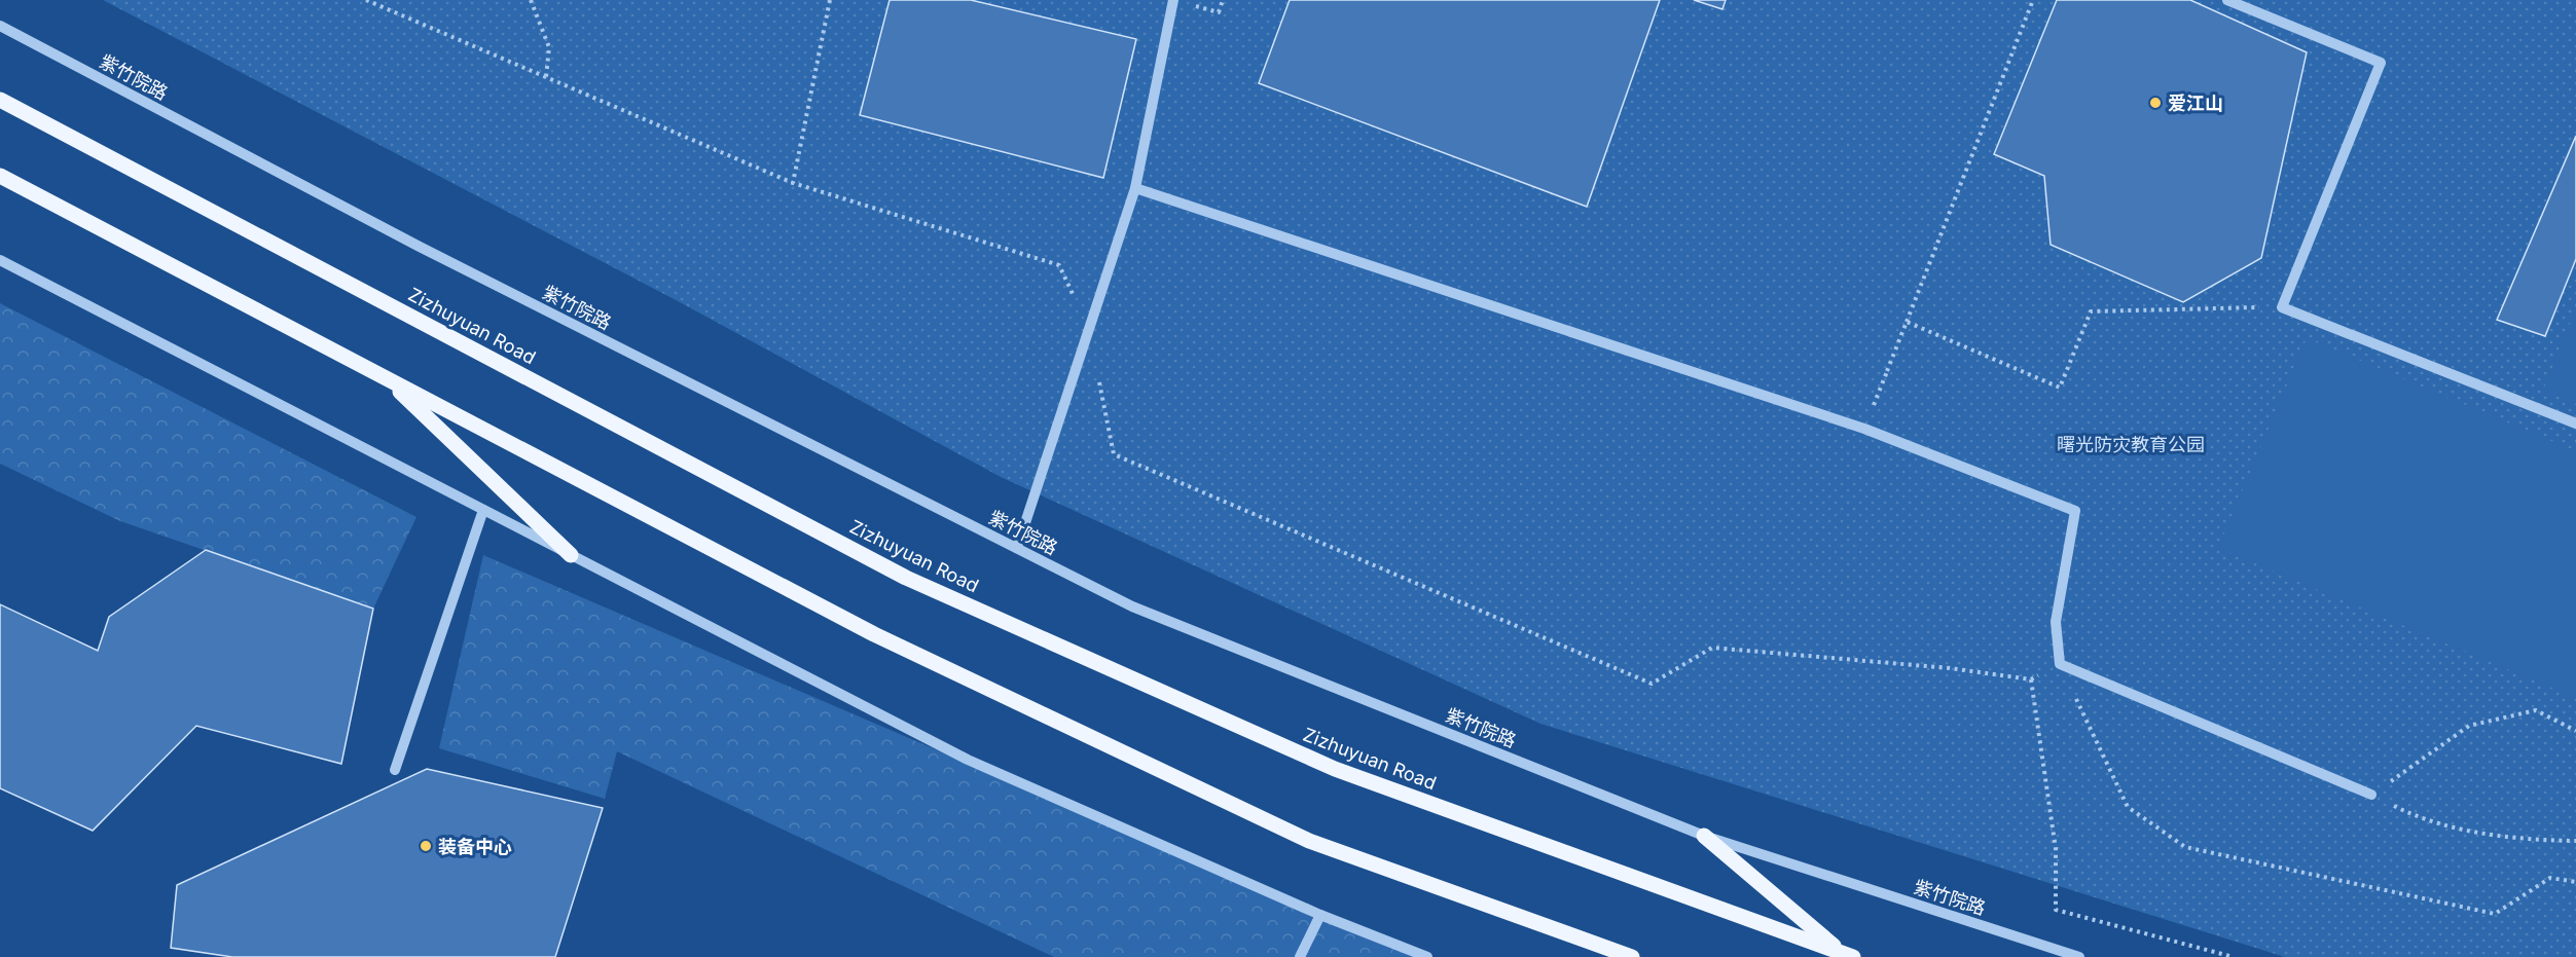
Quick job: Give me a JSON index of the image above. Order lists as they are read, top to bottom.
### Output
{
  "streets": {
    "main road": ["Zizhuyuan Road"],
    "street": ["紫竹院路"]
  },
  "parks": ["曙光防灾教育公园"],
  "places": ["爱江山", "装备中心"]
}
